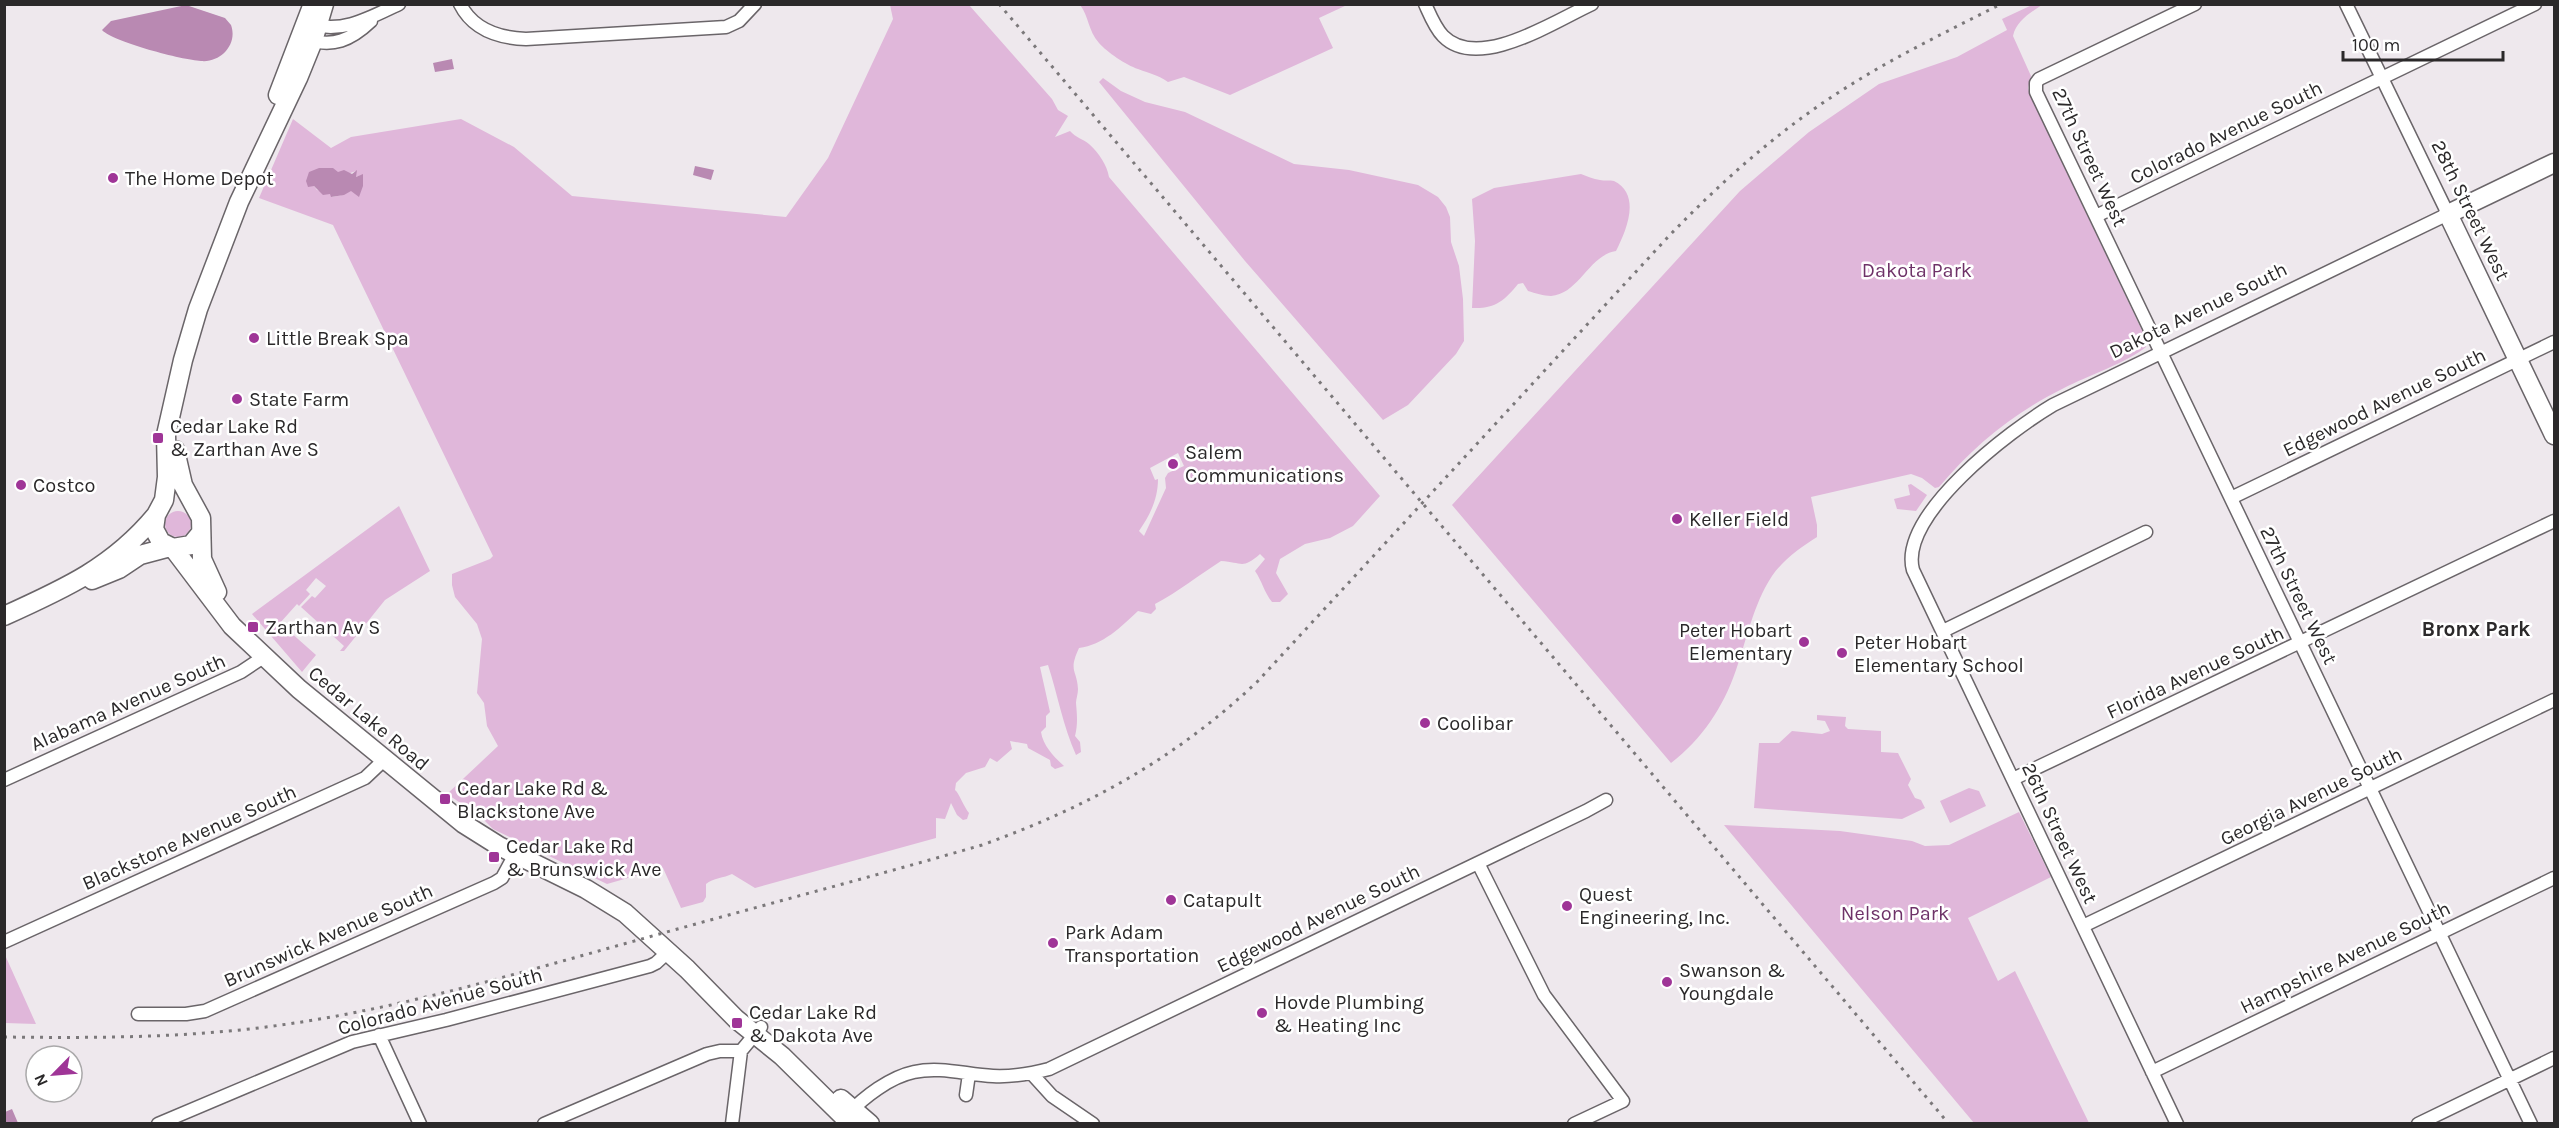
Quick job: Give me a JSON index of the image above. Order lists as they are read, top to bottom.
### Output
{
  "streets": {
    "street": [
      "Colorado Avenue South",
      "27th Street West",
      "28th Street West",
      "Dakota Avenue South",
      "Edgewood Avenue South",
      "Florida Avenue South",
      "Alabama Avenue South",
      "Cedar Lake Road",
      "Georgia Avenue South",
      "26th Street West",
      "Blackstone Avenue South",
      "Brunswick Avenue South",
      "Hampshire Avenue South"
    ]
  },
  "crossings": [
    ["Colorado Avenue South", "27th Street West"],
    ["Colorado Avenue South", "28th Street West"],
    ["Colorado Avenue South", "Cedar Lake Road"],
    ["27th Street West", "Dakota Avenue South"],
    ["27th Street West", "Edgewood Avenue South"],
    ["27th Street West", "Florida Avenue South"],
    ["27th Street West", "Georgia Avenue South"],
    ["27th Street West", "Hampshire Avenue South"],
    ["28th Street West", "Dakota Avenue South"],
    ["28th Street West", "Edgewood Avenue South"],
    ["Dakota Avenue South", "26th Street West"],
    ["Edgewood Avenue South", "Cedar Lake Road"],
    ["Florida Avenue South", "26th Street West"],
    ["Alabama Avenue South", "Cedar Lake Road"],
    ["Cedar Lake Road", "Blackstone Avenue South"],
    ["Cedar Lake Road", "Brunswick Avenue South"],
    ["Georgia Avenue South", "26th Street West"],
    ["26th Street West", "Hampshire Avenue South"]
  ],
  "districts": ["Bronx Park"],
  "parks": ["Dakota Park", "Nelson Park"],
  "places": {
    "other": [
      "The Home Depot",
      "Little Break Spa",
      "State Farm",
      "Salem Communications",
      "Costco",
      "Keller Field",
      "Peter Hobart Elementary",
      "Peter Hobart Elementary School",
      "Coolibar",
      "Catapult",
      "Quest Engineering, Inc.",
      "Park Adam Transportation",
      "Swanson & Youngdale",
      "Hovde Plumbing & Heating Inc"
    ],
    "transit": [
      "Cedar Lake Rd & Zarthan Ave S",
      "Zarthan Av S",
      "Cedar Lake Rd & Blackstone Ave",
      "Cedar Lake Rd & Brunswick Ave",
      "Cedar Lake Rd & Dakota Ave"
    ]
  },
  "scale_bar": "100 m",
  "north": "bottom left"
}
